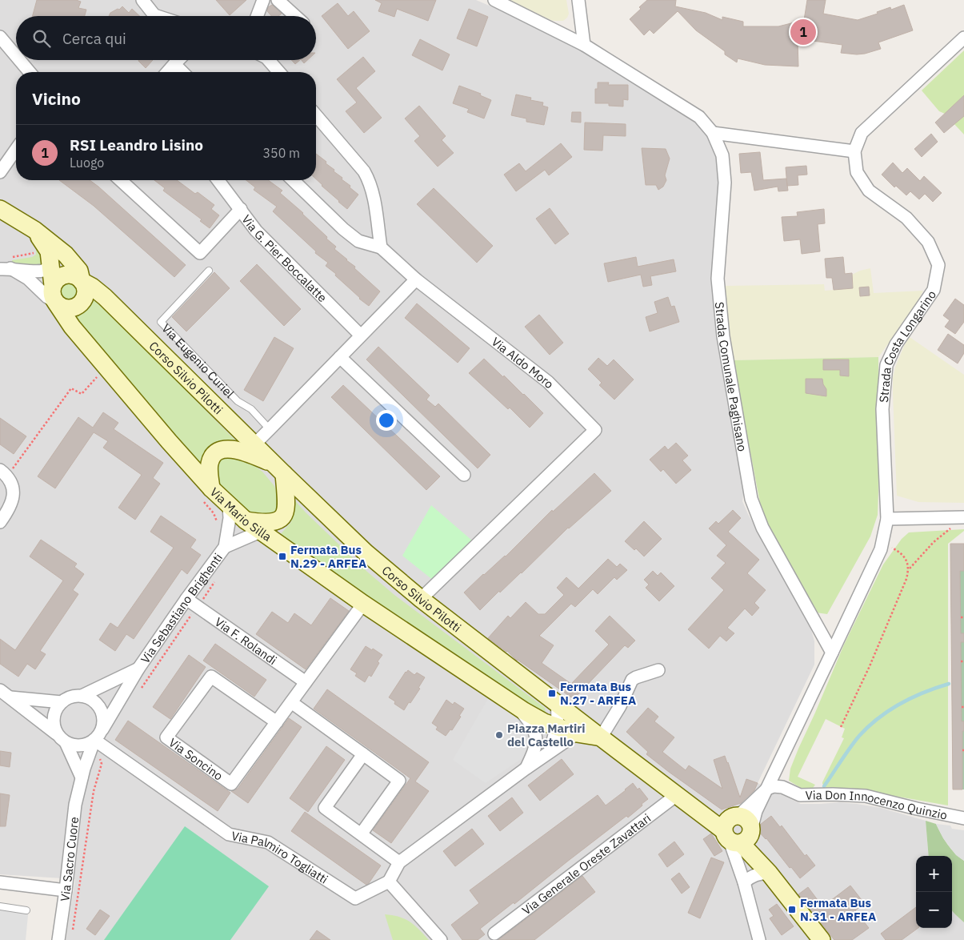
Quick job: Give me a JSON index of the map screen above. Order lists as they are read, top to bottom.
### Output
{
  "streets": {
    "street": [
      "Via G. Pier Boccalatte",
      "Strada Costa Longarino",
      "Via Aldo Moro",
      "Corso Silvio Pilotti",
      "Strada Comunale Paghisano",
      "Via Mario Silla",
      "Via Sebastiano Brighenti",
      "Via F. Rolandi",
      "Via Soncino",
      "Via Don Innocenzo Quinzio",
      "Via Sacro Cuore",
      "Via Palmiro Togliatti",
      "Via Generale Oreste Zavattari"
    ],
    "lane": ["Via Eugenio Curiel"]
  },
  "crossings": [
    ["Strada Costa Longarino", "Strada Comunale Paghisano"],
    ["Via Aldo Moro", "Corso Silvio Pilotti"],
    ["Corso Silvio Pilotti", "Via Mario Silla"],
    ["Corso Silvio Pilotti", "Via Generale Oreste Zavattari"],
    ["Via Mario Silla", "Via Soncino"],
    ["Via Sebastiano Brighenti", "Via F. Rolandi"],
    ["Via Sebastiano Brighenti", "Via Sacro Cuore"],
    ["Via Sebastiano Brighenti", "Via Palmiro Togliatti"],
    ["Via F. Rolandi", "Via Soncino"],
    ["Via Sacro Cuore", "Via Palmiro Togliatti"]
  ],
  "places": {
    "transit": ["Fermata Bus N.29 - ARFEA", "Fermata Bus N.27 - ARFEA", "Fermata Bus N.31 - ARFEA"],
    "other": ["Piazza Martiri del Castello"]
  },
  "page": {
    "search": "Cerca qui",
    "pins": "1",
    "heading": "Vicino",
    "list": [
      {
        "mark": "1",
        "name": "RSI Leandro Lisino",
        "note": "Luogo",
        "value": "350 m"
      }
    ],
    "map_buttons": ["+", "−"]
  }
}
